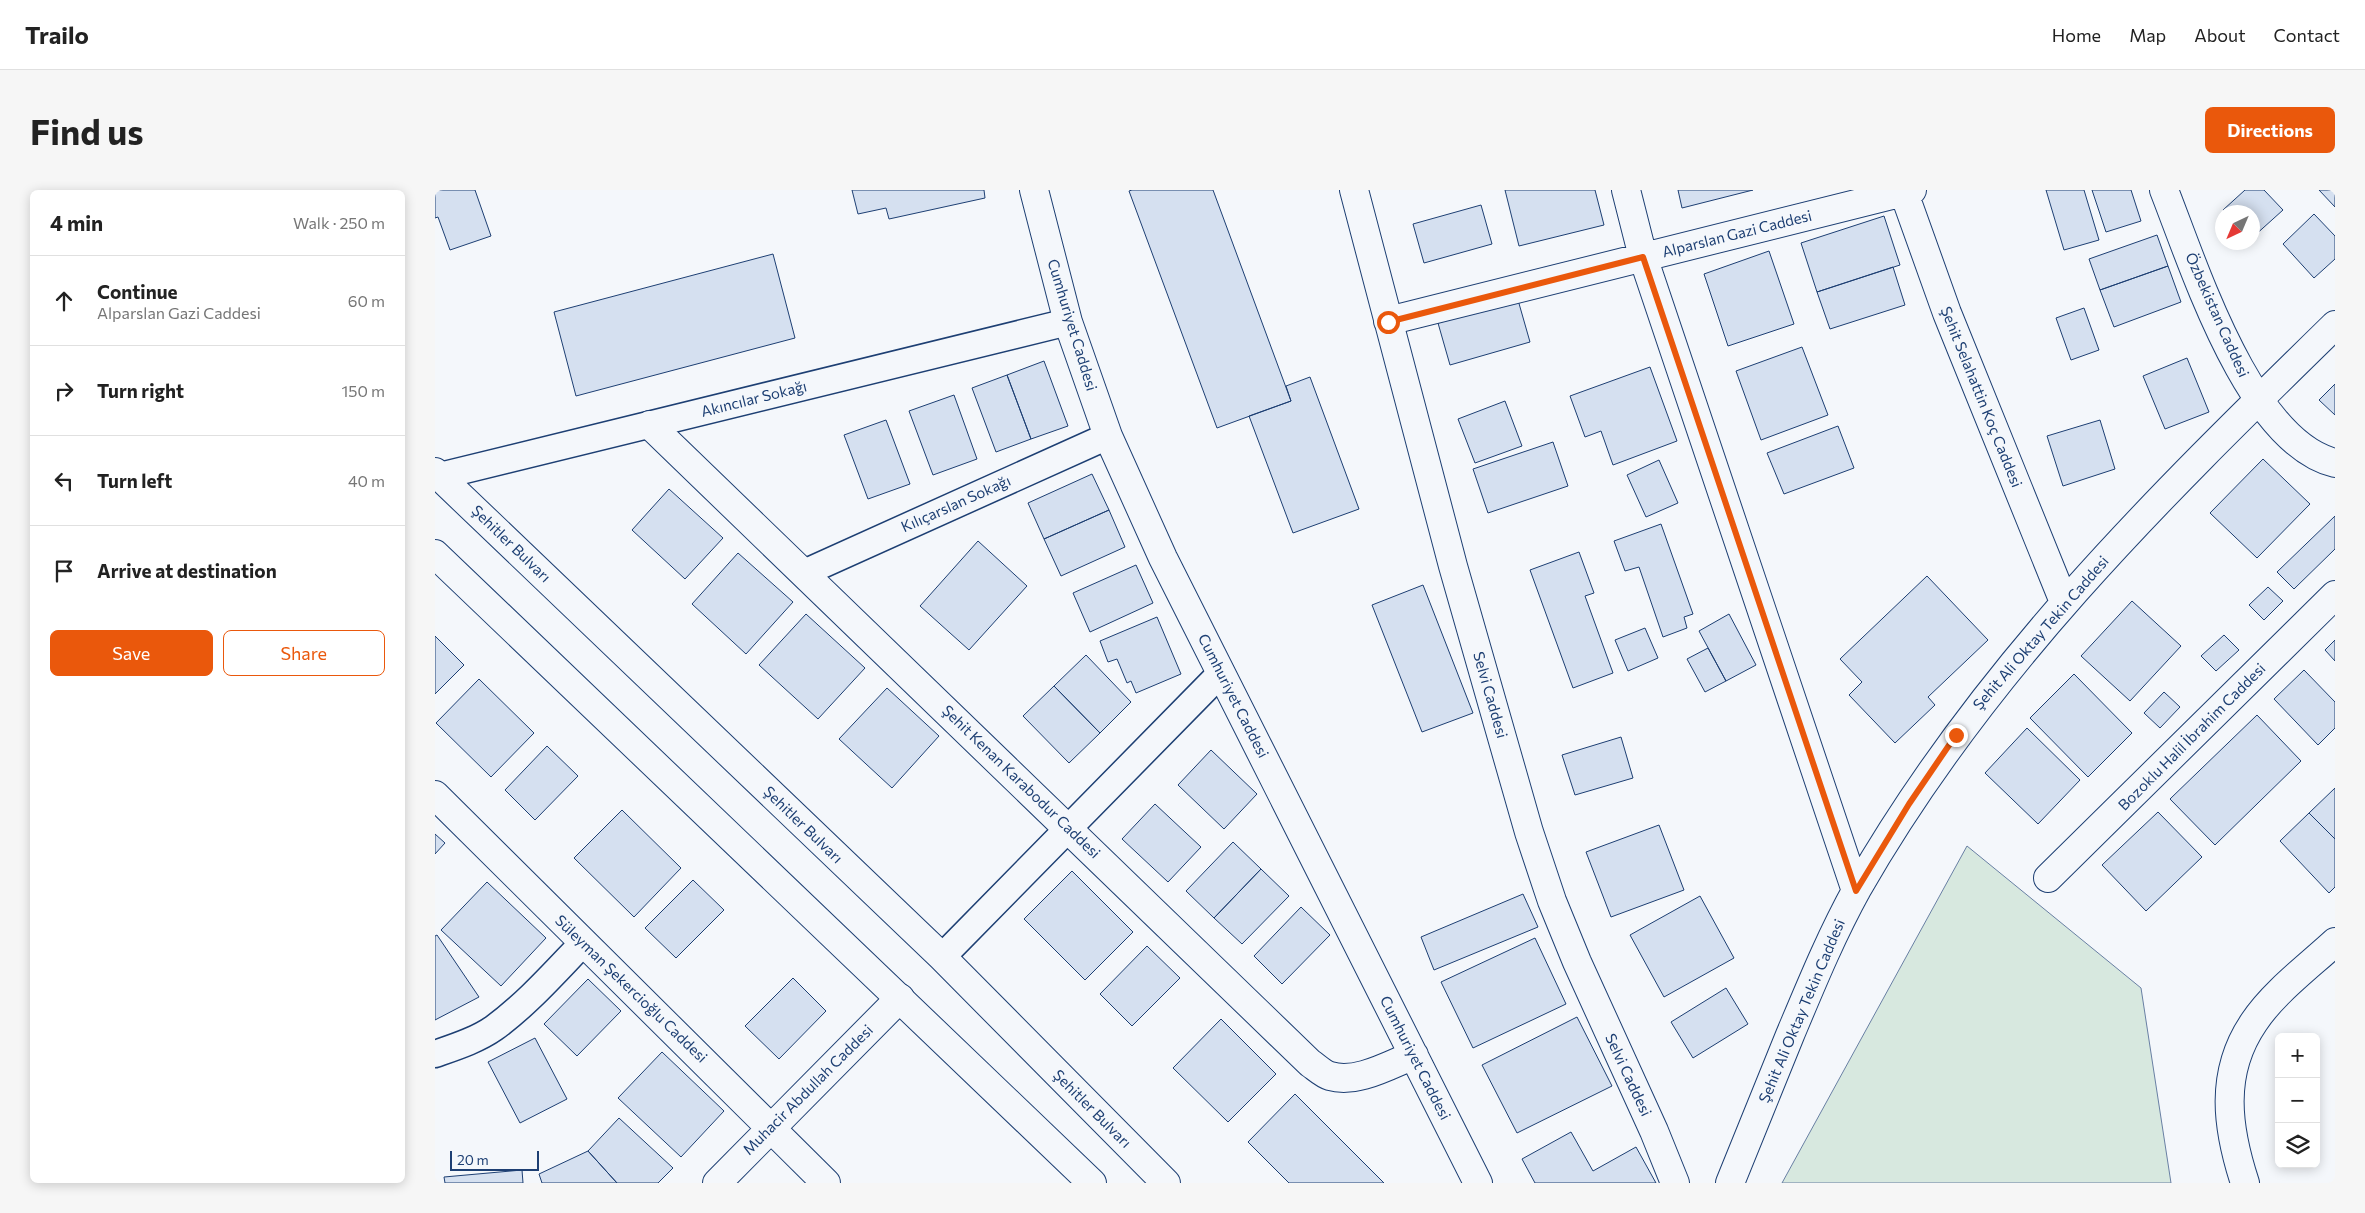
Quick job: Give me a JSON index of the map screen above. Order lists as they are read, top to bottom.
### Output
{
  "streets": {
    "street": [
      "Alparslan Gazi Caddesi",
      "Özbekistan Caddesi",
      "Cumhuriyet Caddesi",
      "Şehit Selahattin Koç Caddesi",
      "Akıncılar Sokağı",
      "Kılıçarslan Sokağı",
      "Şehitler Bulvarı",
      "Şehit Ali Oktay Tekin Caddesi",
      "Selvi Caddesi",
      "Bozoklu Halil İbrahim Caddesi",
      "Şehit Kenan Karabodur Caddesi",
      "Süleyman Şekercioğlu Caddesi",
      "Muhacir Abdullah Caddesi"
    ]
  },
  "crossings": [
    ["Alparslan Gazi Caddesi", "Şehit Selahattin Koç Caddesi"],
    ["Alparslan Gazi Caddesi", "Selvi Caddesi"],
    ["Özbekistan Caddesi", "Şehit Ali Oktay Tekin Caddesi"],
    ["Cumhuriyet Caddesi", "Akıncılar Sokağı"],
    ["Cumhuriyet Caddesi", "Kılıçarslan Sokağı"],
    ["Cumhuriyet Caddesi", "Şehit Kenan Karabodur Caddesi"],
    ["Şehit Selahattin Koç Caddesi", "Şehit Ali Oktay Tekin Caddesi"],
    ["Akıncılar Sokağı", "Şehitler Bulvarı"],
    ["Akıncılar Sokağı", "Şehit Kenan Karabodur Caddesi"],
    ["Kılıçarslan Sokağı", "Şehit Kenan Karabodur Caddesi"],
    ["Süleyman Şekercioğlu Caddesi", "Muhacir Abdullah Caddesi"]
  ],
  "scale_bar": "20 m",
  "north": "bottom left",
  "page": {
    "header": "Trailo",
    "nav": [
      "Home",
      "Map",
      "About",
      "Contact"
    ],
    "buttons": [
      "Directions",
      ["Save", "Share"]
    ],
    "title": "Find us",
    "heading": ["4 min", "Walk · 250 m"],
    "list": [
      ["Continue", "Alparslan Gazi Caddesi", "60 m"],
      ["Turn right", "150 m"],
      ["Turn left", "40 m"],
      "Arrive at destination"
    ],
    "map_buttons": ["+", "−"],
    "scale": "20 m"
  }
}
